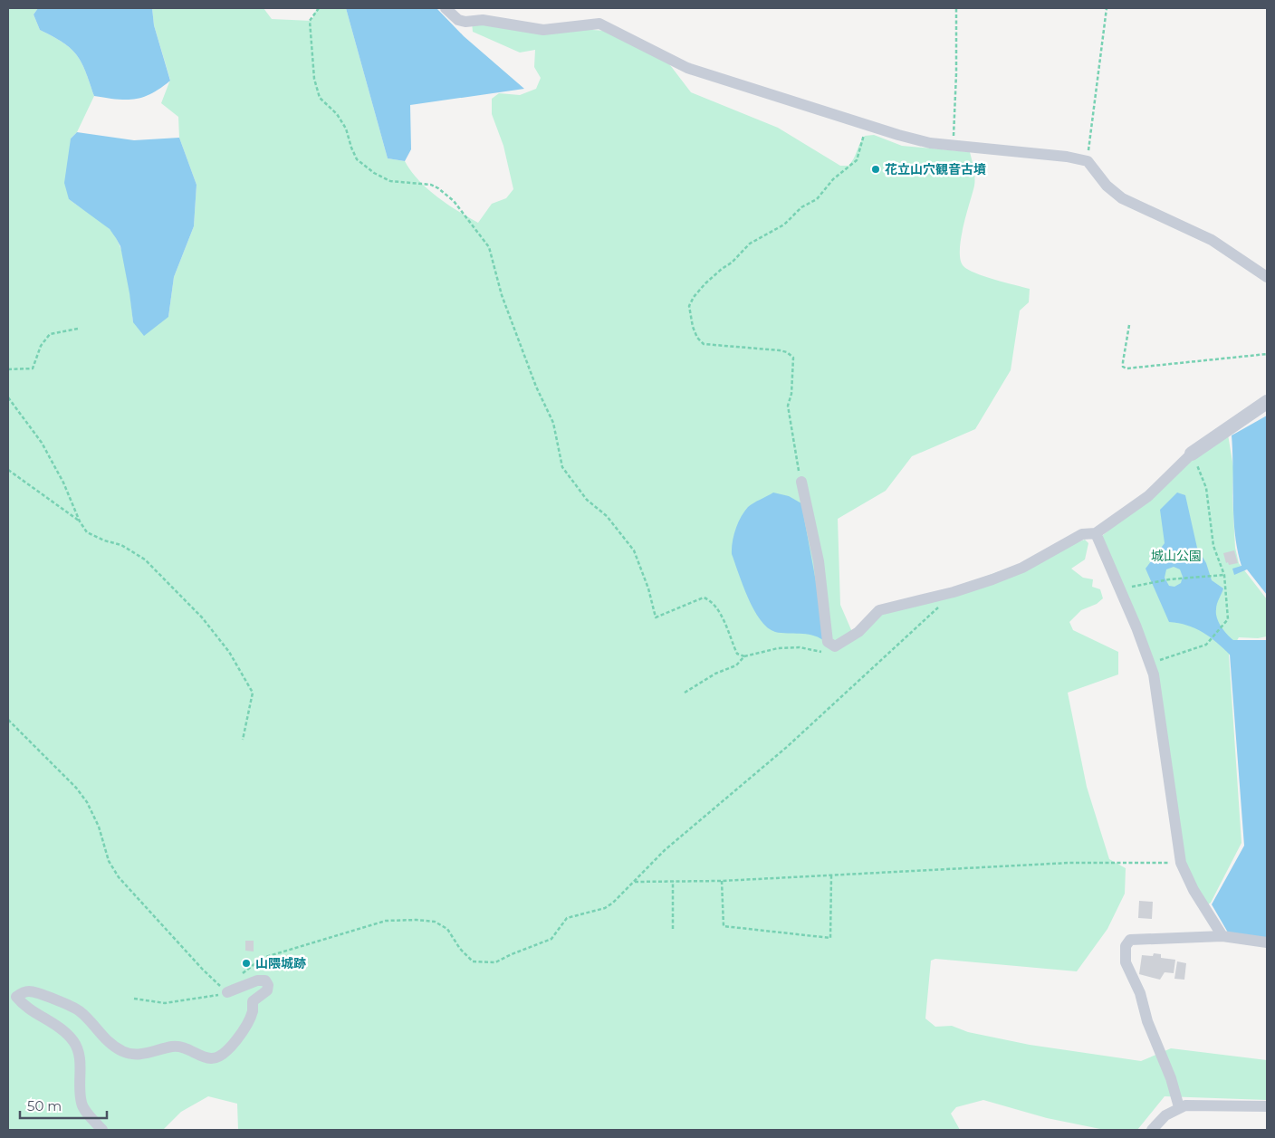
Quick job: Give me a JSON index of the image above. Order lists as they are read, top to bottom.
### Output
{
  "parks": ["城山公園"],
  "places": ["花立山穴観音古墳", "山隈城跡"],
  "scale_bar": "50 m"
}
